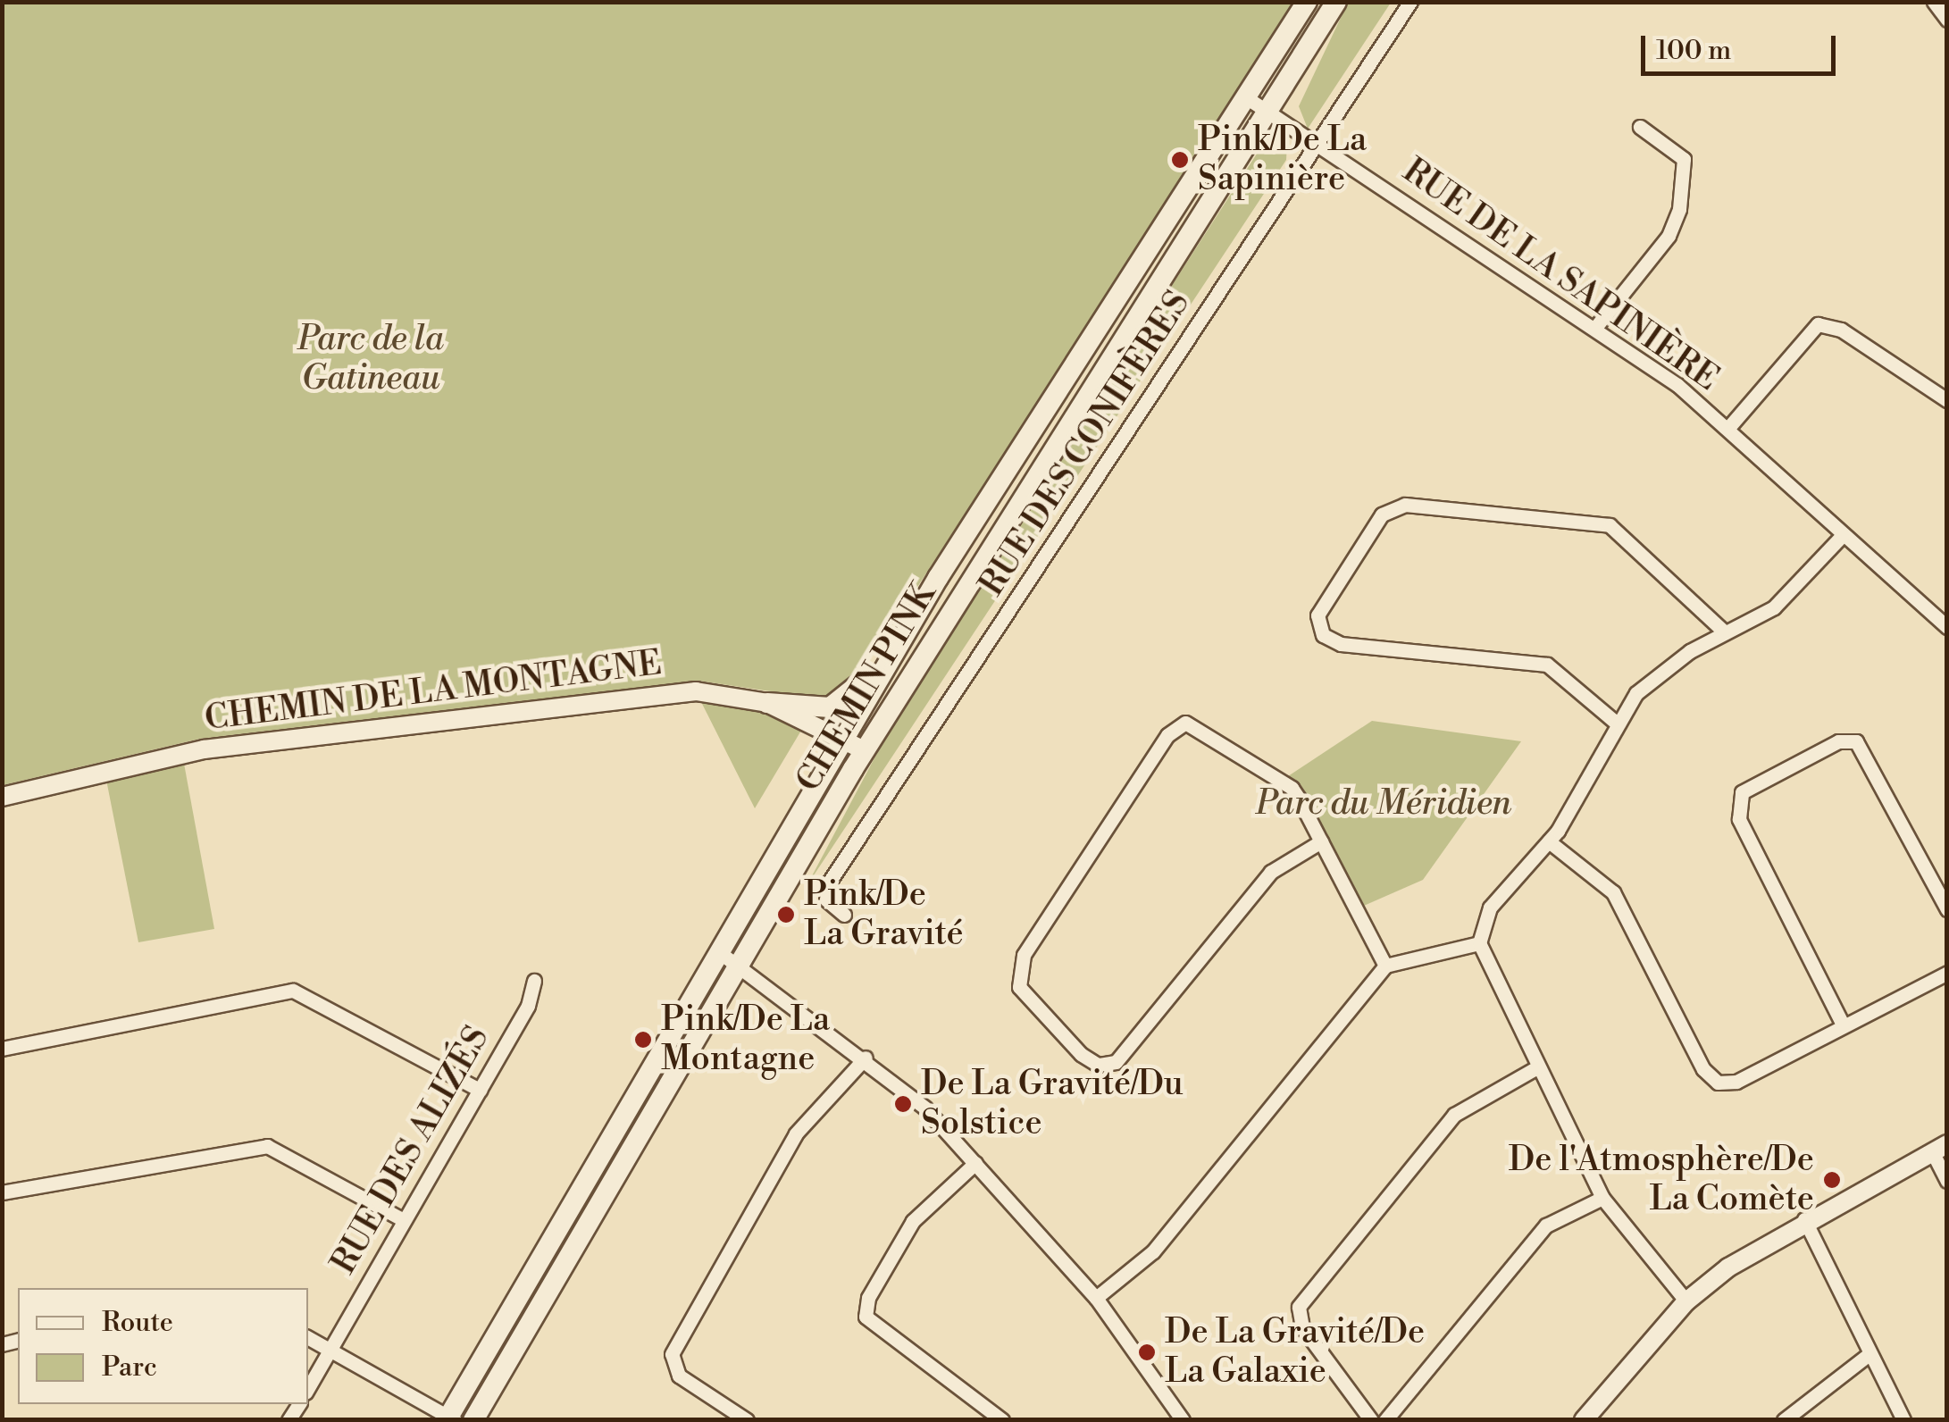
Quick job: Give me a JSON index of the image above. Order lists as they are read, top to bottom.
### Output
{
  "streets": {
    "main road": ["CHEMIN PINK"],
    "street": [
      "RUE DE LA SAPINIÈRE",
      "RUE DES CONIFÈRES",
      "CHEMIN DE LA MONTAGNE",
      "RUE DES ALIZÉS"
    ]
  },
  "crossings": [
    ["RUE DE LA SAPINIÈRE", "RUE DES CONIFÈRES"],
    ["RUE DE LA SAPINIÈRE", "CHEMIN PINK"],
    ["CHEMIN PINK", "CHEMIN DE LA MONTAGNE"]
  ],
  "parks": ["Parc de la Gatineau", "Parc du Méridien"],
  "places": [
    "Pink/De La Sapinière",
    "Pink/De La Gravité",
    "Pink/De La Montagne",
    "De La Gravité/Du Solstice",
    "De l'Atmosphère/De La Comète",
    "De La Gravité/De La Galaxie"
  ],
  "legend": ["Route", "Parc"],
  "scale_bar": "100 m"
}
